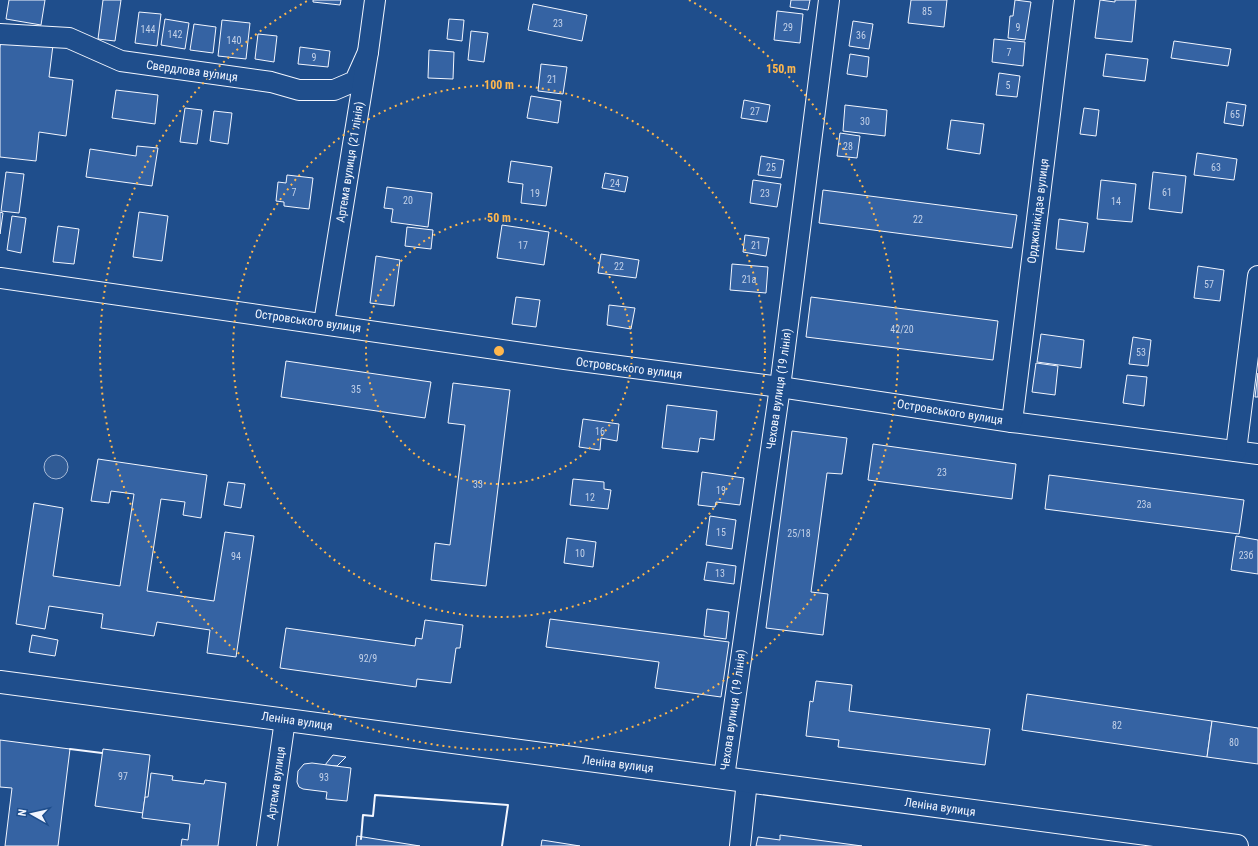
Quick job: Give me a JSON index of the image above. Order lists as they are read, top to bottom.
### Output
{
  "streets": {
    "main road": ["Леніна вулиця"],
    "street": [
      "Свердлова вулиця",
      "Артема вулиця (21 лiнiя)",
      "Орджонікідзе вулиця",
      "Островського вулиця",
      "Чехова вулиця (19 лiнiя)",
      "Артема вулиця"
    ]
  },
  "crossings": [
    ["Свердлова вулиця", "Артема вулиця (21 лiнiя)"],
    ["Артема вулиця (21 лiнiя)", "Островського вулиця"],
    ["Орджонікідзе вулиця", "Островського вулиця"],
    ["Островського вулиця", "Чехова вулиця (19 лiнiя)"],
    ["Чехова вулиця (19 лiнiя)", "Леніна вулиця"],
    ["Леніна вулиця", "Артема вулиця"]
  ],
  "house_numbers": [
    "85",
    "23",
    "29",
    "9",
    "144",
    "142",
    "36",
    "140",
    "7",
    "9",
    "21",
    "5",
    "27",
    "65",
    "30",
    "28",
    "25",
    "63",
    "24",
    "7",
    "61",
    "19",
    "23",
    "20",
    "14",
    "22",
    "17",
    "21",
    "22",
    "21а",
    "57",
    "42/20",
    "53",
    "35",
    "16",
    "23",
    "33",
    "19",
    "12",
    "23а",
    "15",
    "25/18",
    "10",
    "23б",
    "94",
    "13",
    "92/9",
    "82",
    "80",
    "97",
    "93"
  ],
  "north": "left",
  "rings": ["150 m", "100 m", "50 m"]
}
